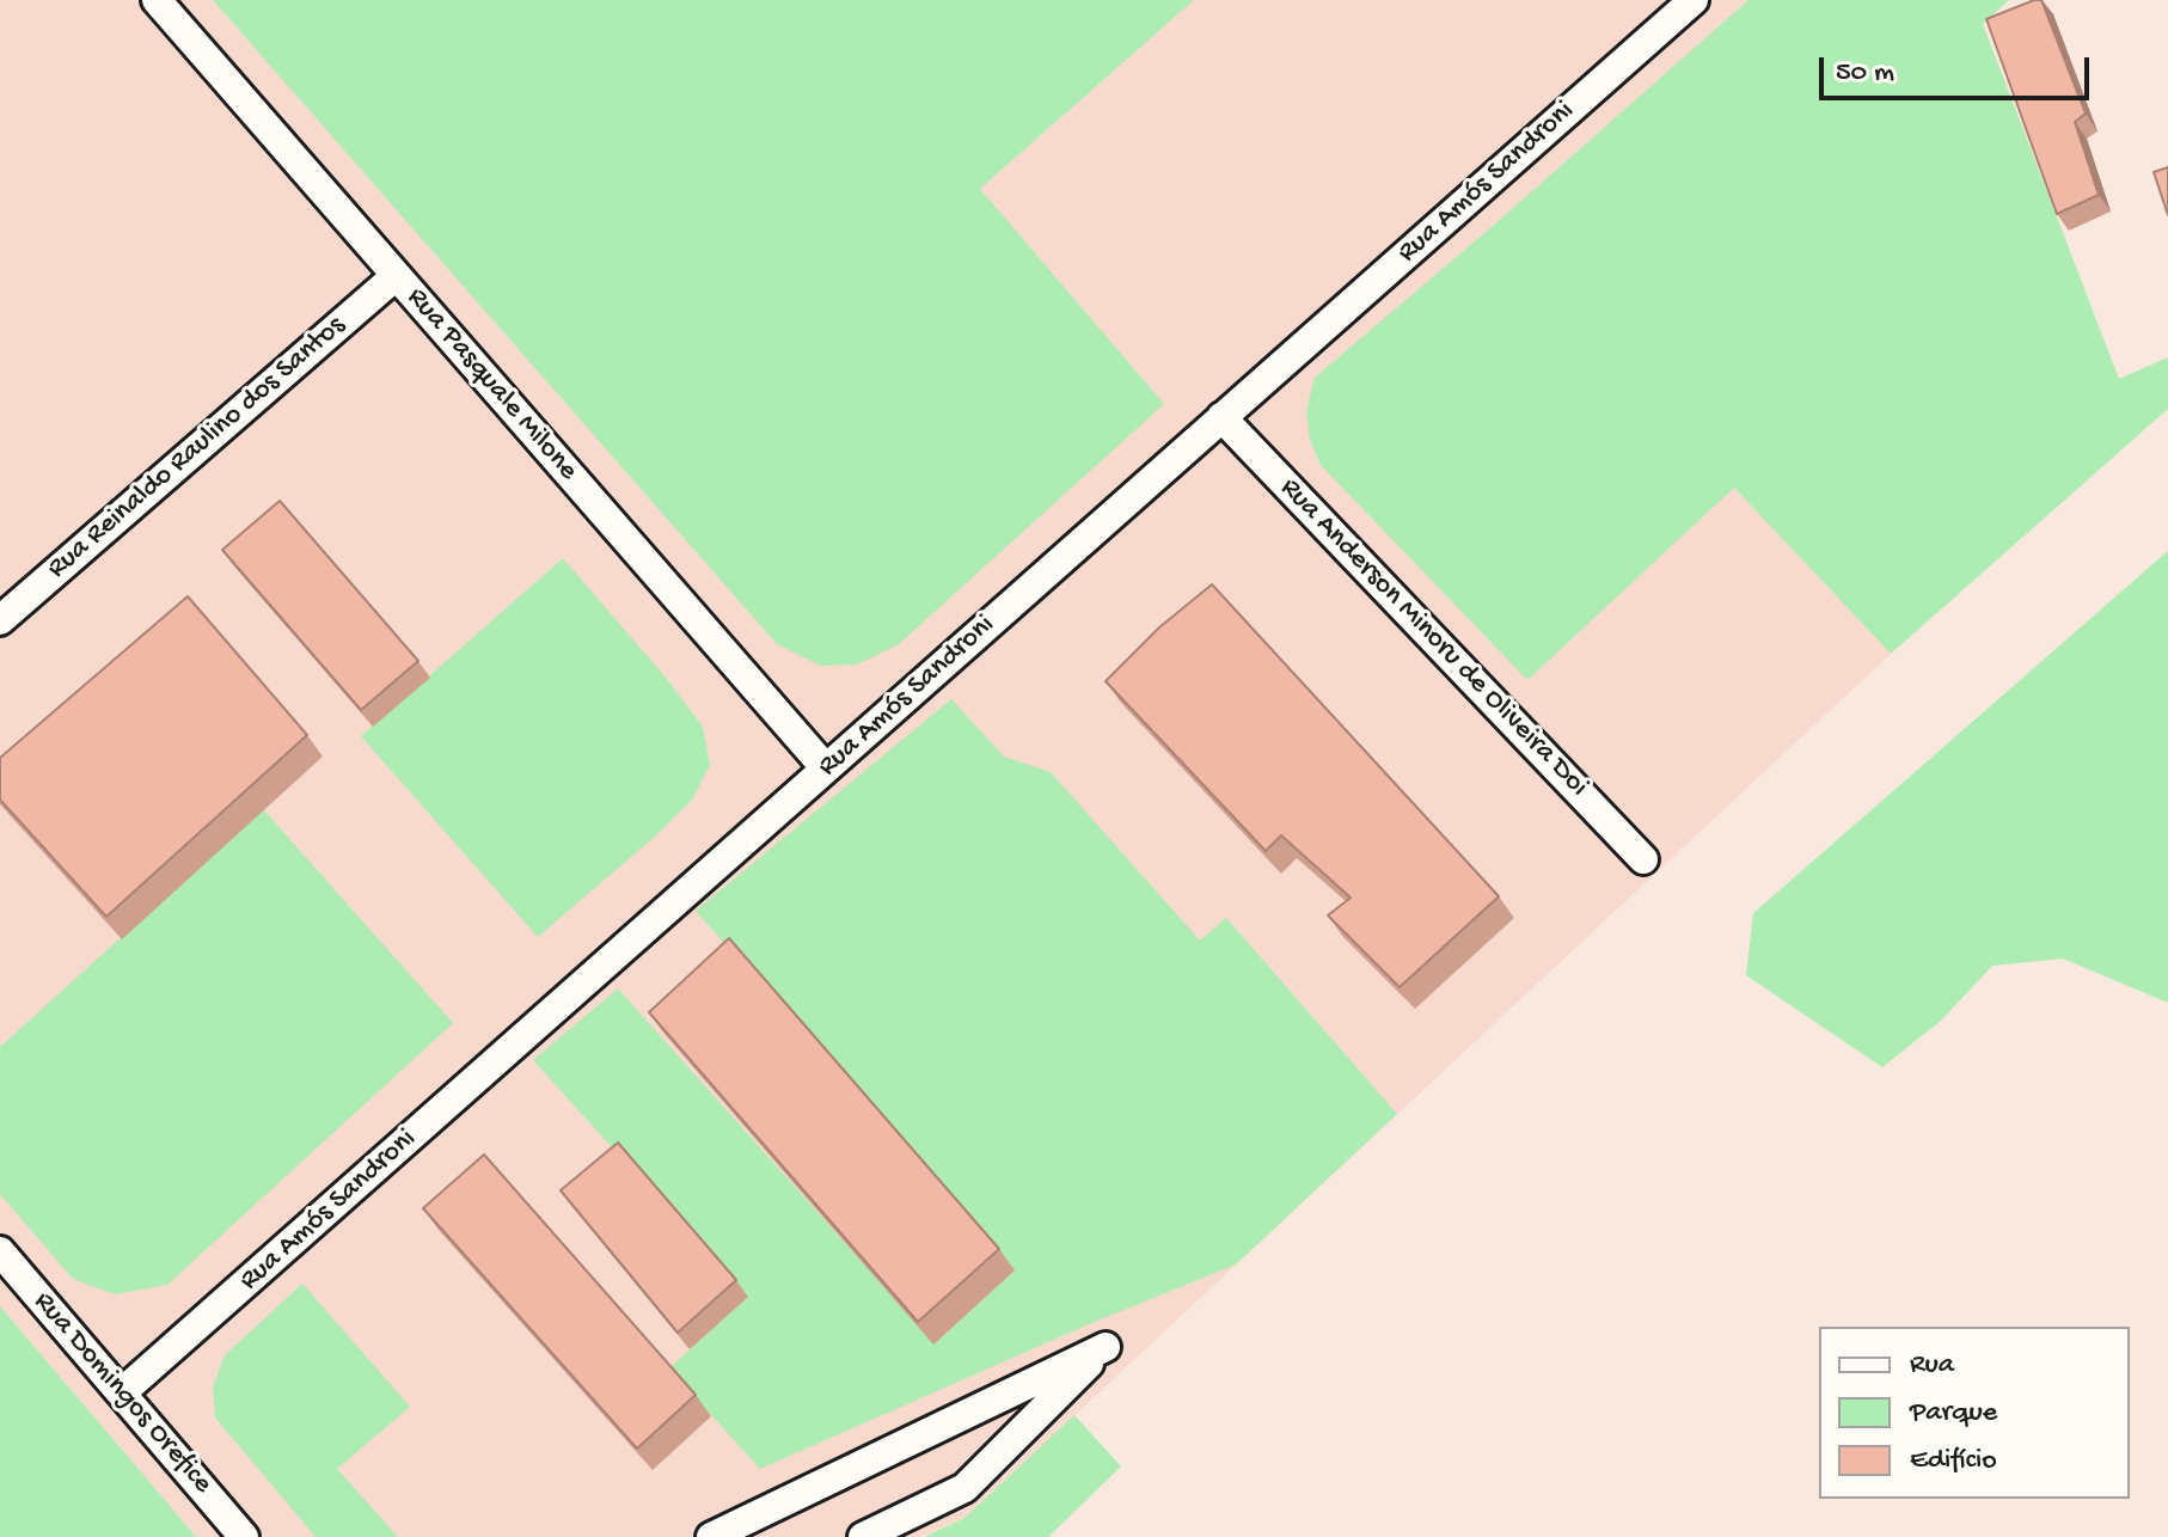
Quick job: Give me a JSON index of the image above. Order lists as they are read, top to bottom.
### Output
{
  "streets": {
    "street": [
      "Rua Amós Sandroni",
      "Rua Pasquale Milone",
      "Rua Reinaldo Raulino dos Santos",
      "Rua Anderson Minoru de Oliveira Doi",
      "Rua Domingos Orefice"
    ]
  },
  "crossings": [
    ["Rua Amós Sandroni", "Rua Pasquale Milone"],
    ["Rua Amós Sandroni", "Rua Anderson Minoru de Oliveira Doi"],
    ["Rua Amós Sandroni", "Rua Domingos Orefice"],
    ["Rua Pasquale Milone", "Rua Reinaldo Raulino dos Santos"]
  ],
  "legend": ["Rua", "Parque", "Edifício"],
  "scale_bar": "50 m"
}
